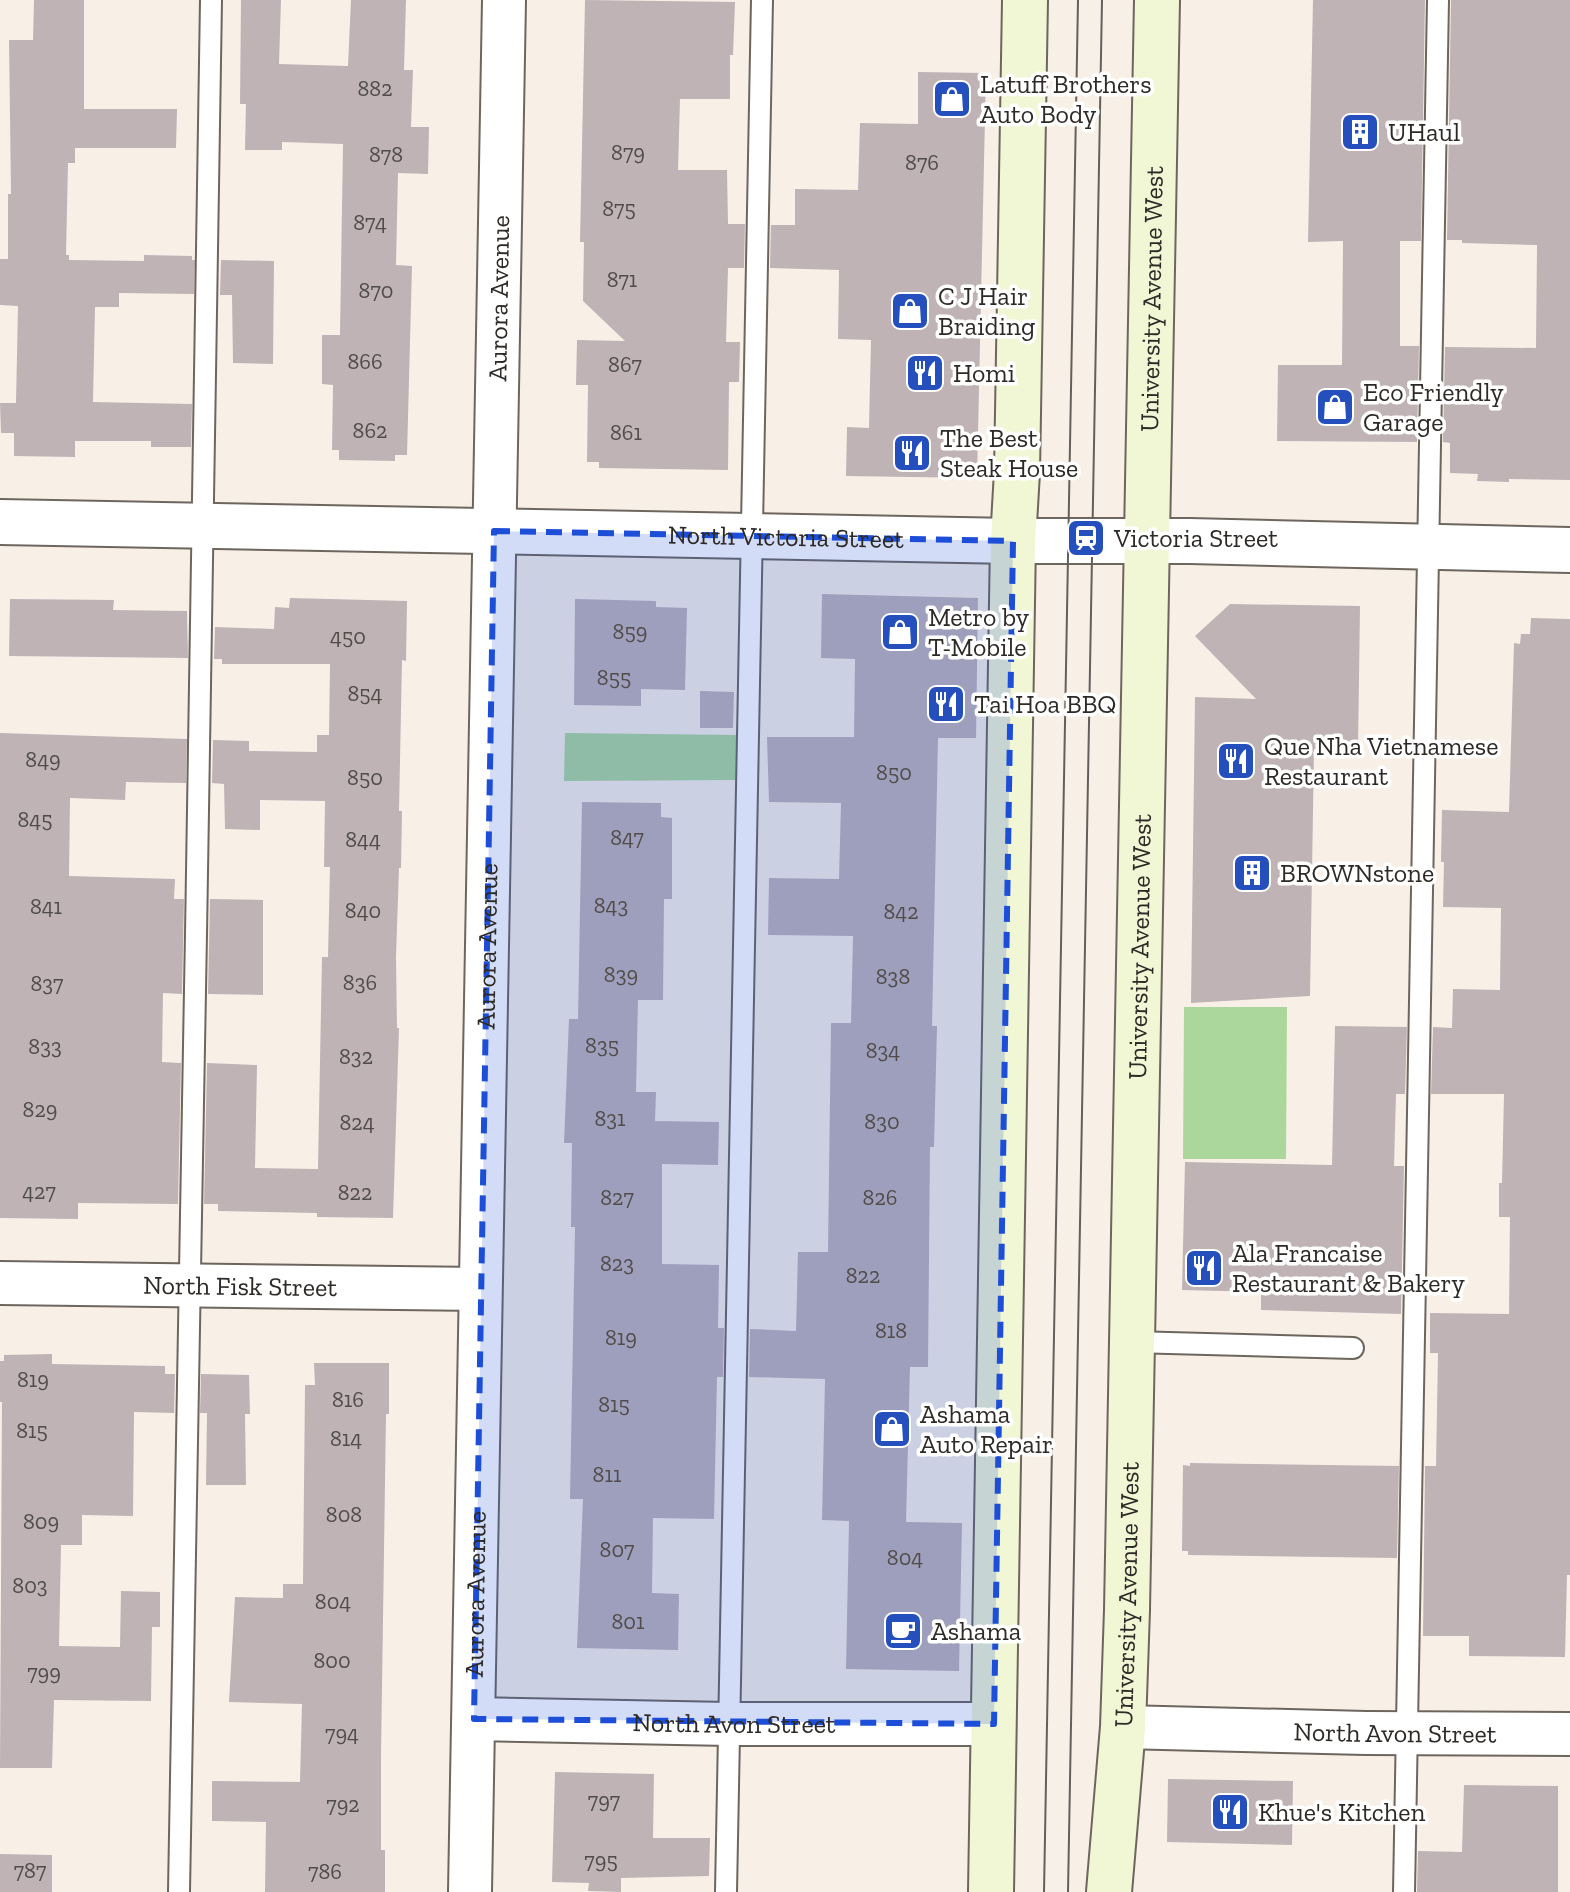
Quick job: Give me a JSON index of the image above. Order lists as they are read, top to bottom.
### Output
{
  "streets": {
    "main road": ["University Avenue West"],
    "street": [
      "Aurora Avenue",
      "North Victoria Street",
      "North Fisk Street",
      "North Avon Street"
    ]
  },
  "crossings": [
    ["Aurora Avenue", "North Victoria Street"],
    ["Aurora Avenue", "North Fisk Street"],
    ["Aurora Avenue", "North Avon Street"],
    ["University Avenue West", "North Victoria Street"],
    ["University Avenue West", "North Avon Street"]
  ],
  "places": {
    "shop": [
      "Latuff Brothers Auto Body",
      "C J Hair Braiding",
      "Eco Friendly Garage",
      "Metro by T-Mobile",
      "Ashama Auto Repair"
    ],
    "building": ["UHaul", "BROWNstone"],
    "restaurant": [
      "Homi",
      "The Best Steak House",
      "Tai Hoa BBQ",
      "Que Nha Vietnamese Restaurant",
      "Ala Francaise Restaurant & Bakery",
      "Khue's Kitchen"
    ],
    "station": ["Victoria Street"],
    "cafe": ["Ashama"]
  },
  "house_numbers": [
    "882",
    "879",
    "878",
    "876",
    "875",
    "874",
    "871",
    "870",
    "866",
    "867",
    "862",
    "861",
    "859",
    "450",
    "855",
    "854",
    "849",
    "850",
    "850",
    "845",
    "847",
    "844",
    "843",
    "841",
    "840",
    "842",
    "839",
    "838",
    "836",
    "837",
    "835",
    "833",
    "834",
    "832",
    "829",
    "831",
    "830",
    "824",
    "427",
    "822",
    "827",
    "826",
    "823",
    "822",
    "818",
    "819",
    "819",
    "816",
    "815",
    "815",
    "814",
    "811",
    "808",
    "809",
    "807",
    "804",
    "803",
    "804",
    "801",
    "800",
    "799",
    "794",
    "797",
    "792",
    "795",
    "787",
    "786"
  ]
}
